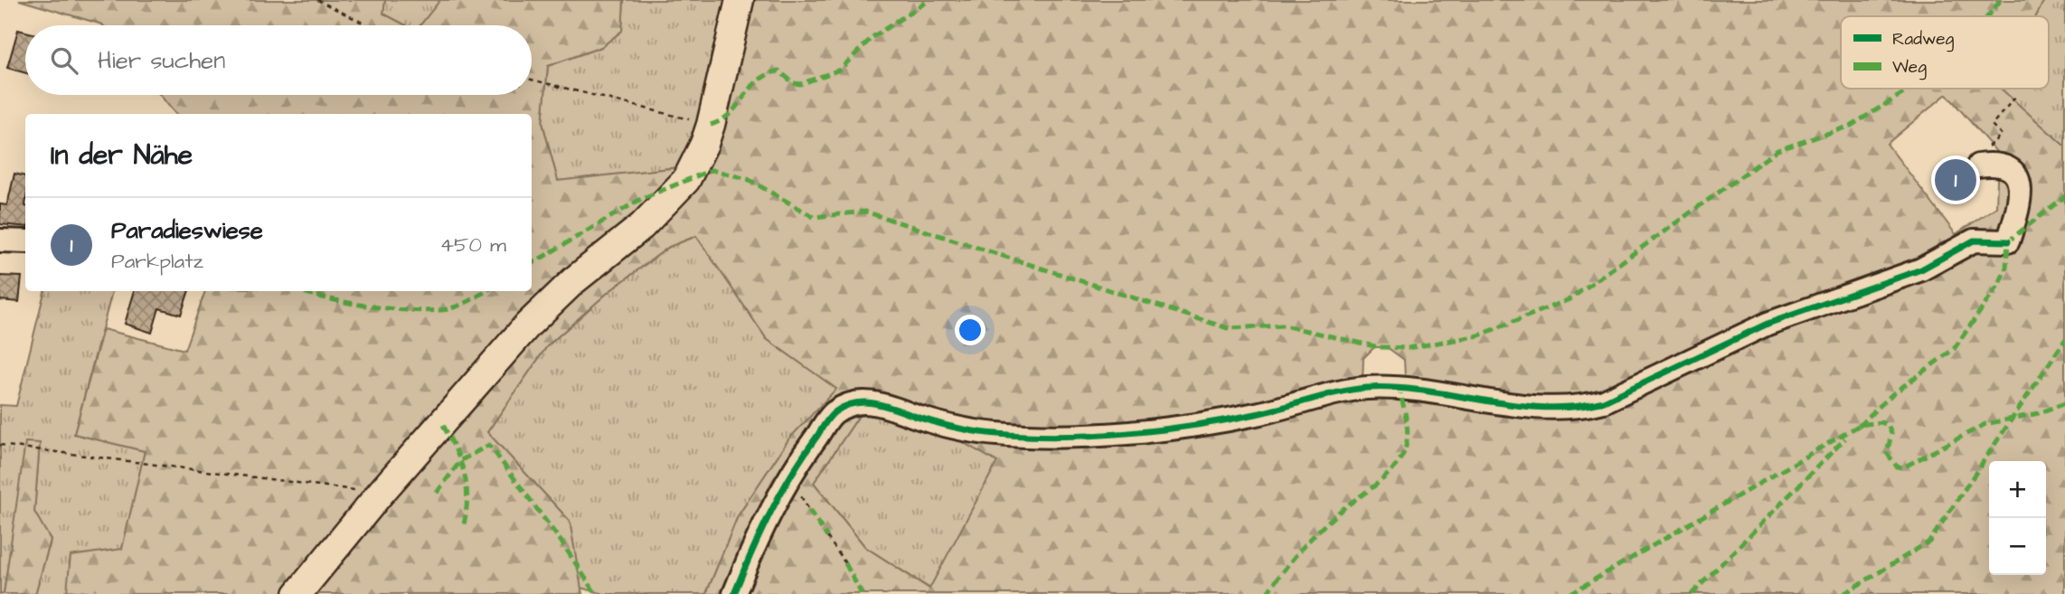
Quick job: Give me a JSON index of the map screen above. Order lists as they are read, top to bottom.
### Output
{
  "legend": ["Radweg", "Weg"],
  "page": {
    "search": "Hier suchen",
    "heading": "In der Nähe",
    "pins": "1",
    "list": [
      {
        "mark": "1",
        "name": "Paradieswiese",
        "note": "Parkplatz",
        "value": "450 m"
      }
    ],
    "map_buttons": ["+", "−"]
  }
}
